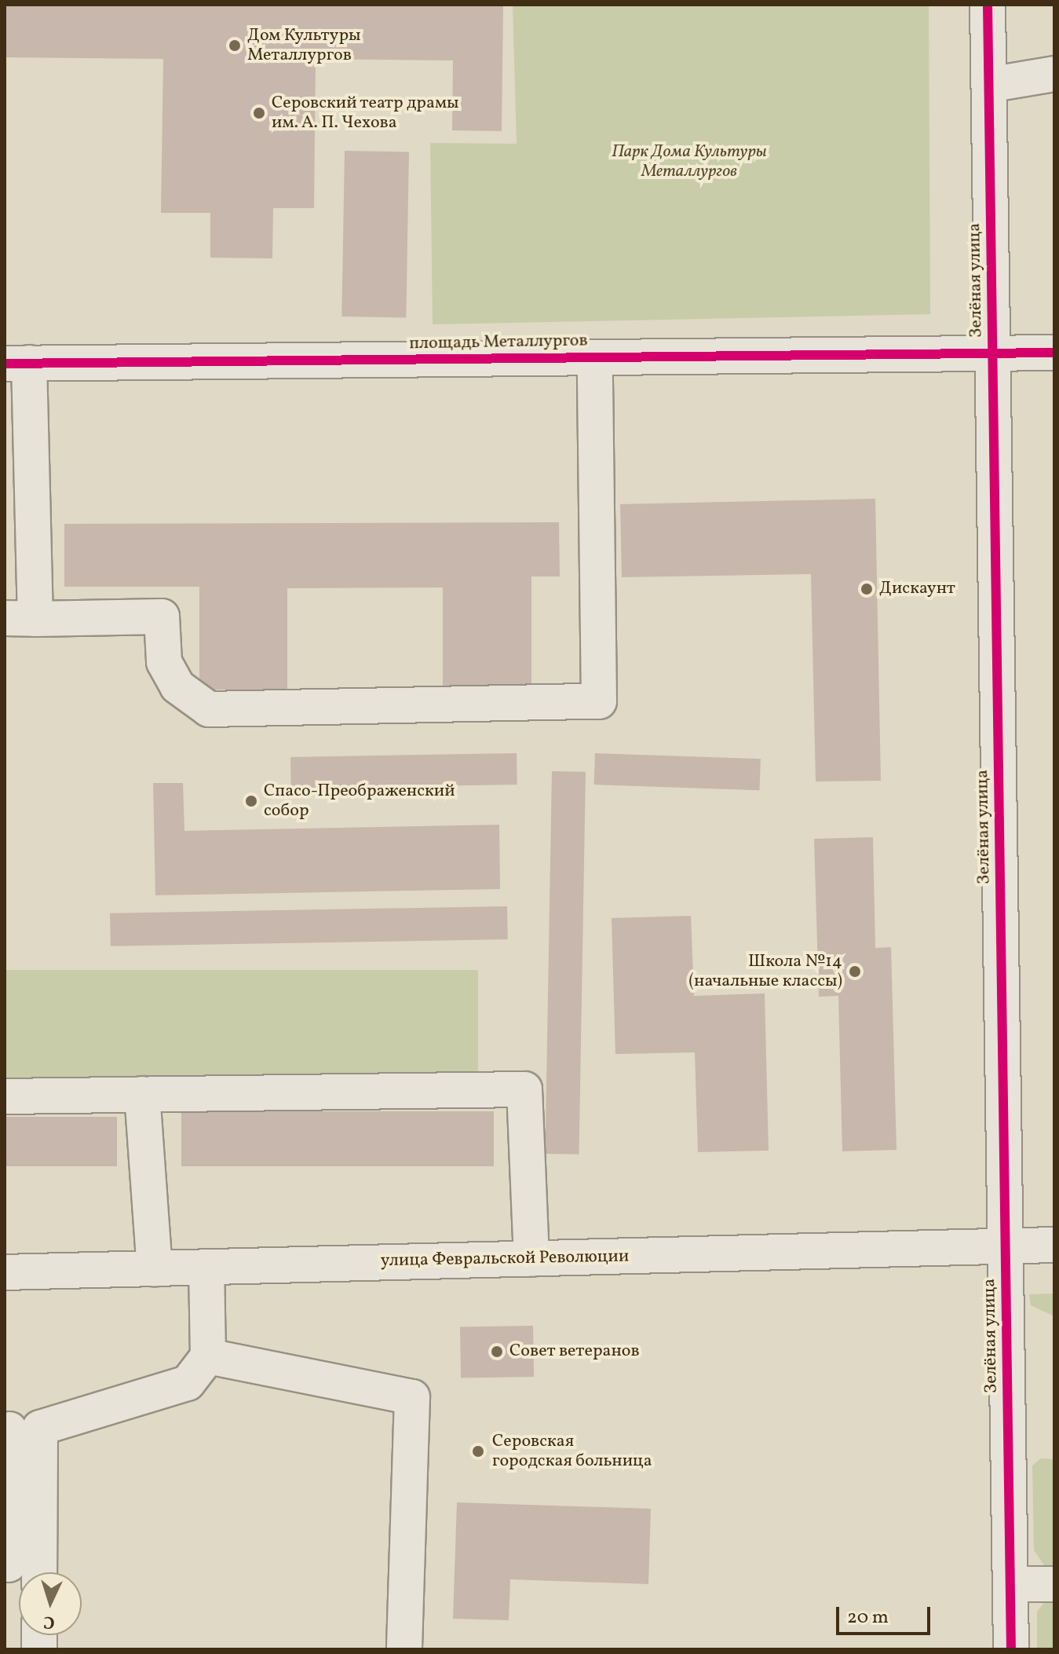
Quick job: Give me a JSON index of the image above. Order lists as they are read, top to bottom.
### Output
{
  "streets": {
    "street": ["Зелёная улица", "площадь Металлургов", "улица Февральской Революции"]
  },
  "crossings": [
    ["Зелёная улица", "площадь Металлургов"],
    ["Зелёная улица", "улица Февральской Революции"]
  ],
  "parks": ["Парк Дома Культуры Металлургов"],
  "places": [
    "Дом Культуры Металлургов",
    "Серовский театр драмы им. А. П. Чехова",
    "Дискаунт",
    "Спасо-Преображенский собор",
    "Школа №14 (начальные классы)",
    "Совет ветеранов",
    "Серовская городская больница"
  ],
  "scale_bar": "20 m",
  "north": "bottom"
}
